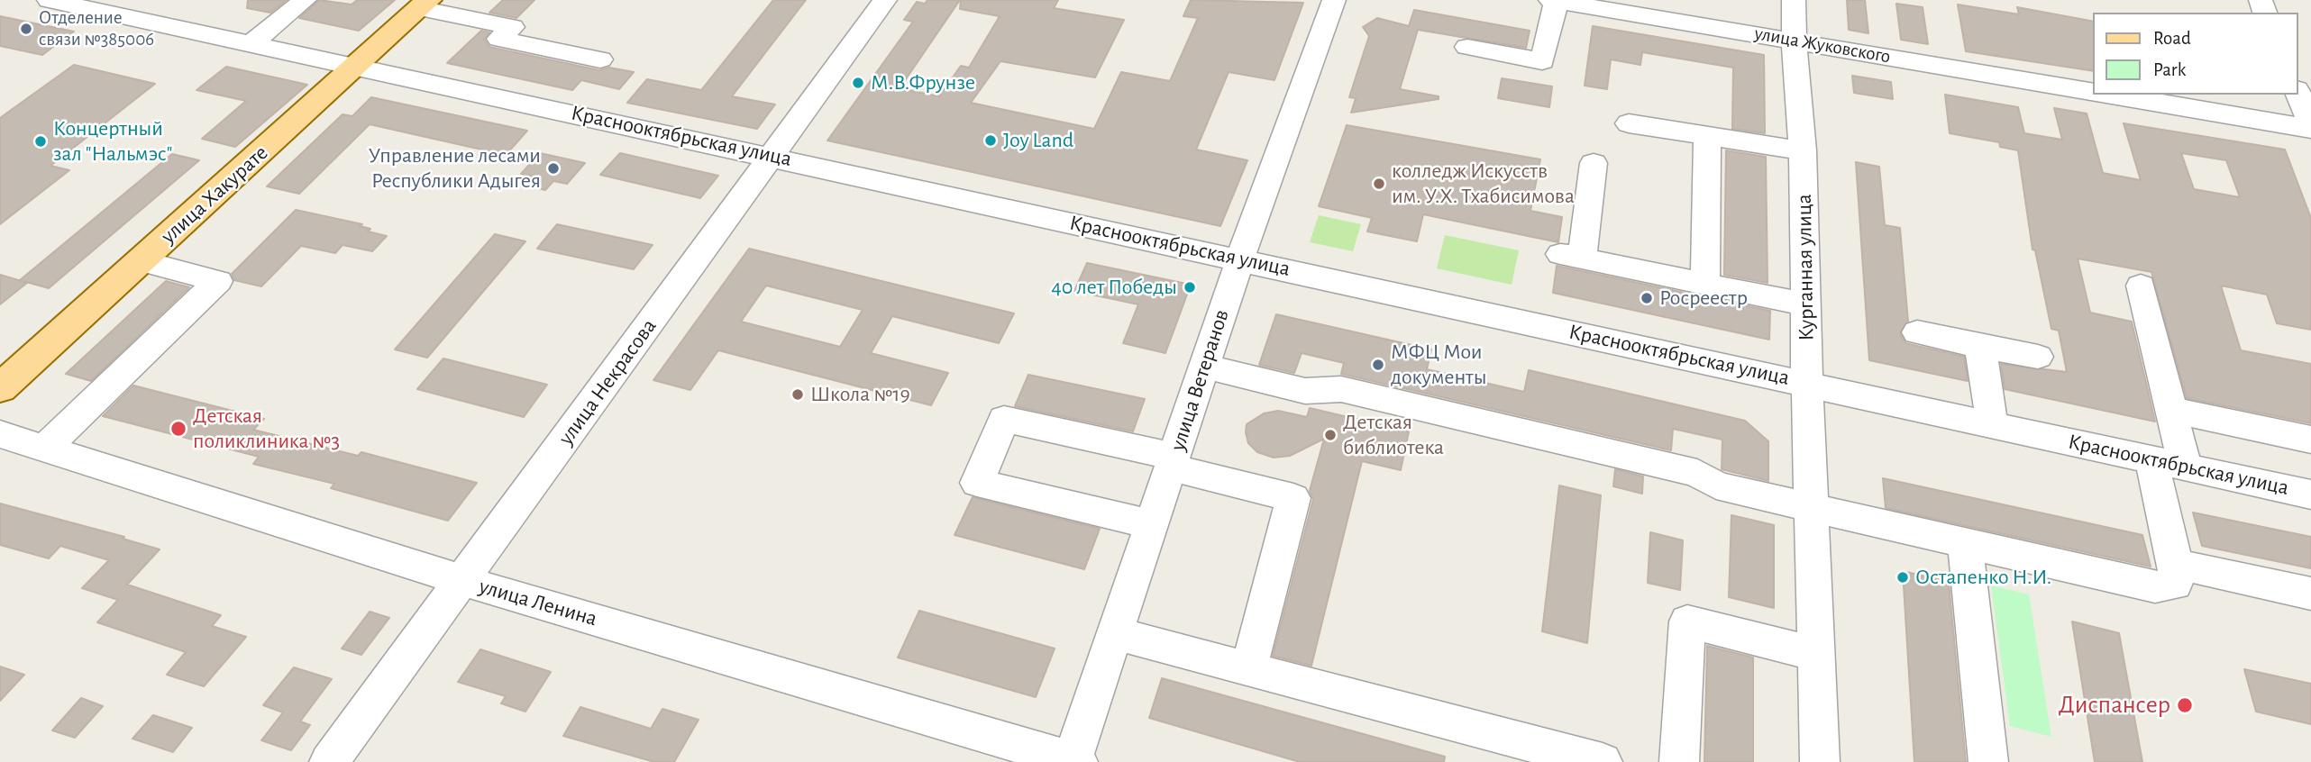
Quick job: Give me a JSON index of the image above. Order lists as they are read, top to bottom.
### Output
{
  "streets": {
    "main road": ["улица Хакурате"],
    "street": [
      "улица Жуковского",
      "Краснооктябрьская улица",
      "Курганная улица",
      "улица Ветеранов",
      "улица Некрасова",
      "улица Ленина"
    ]
  },
  "crossings": [
    ["улица Жуковского", "Курганная улица"],
    ["Краснооктябрьская улица", "улица Хакурате"],
    ["Краснооктябрьская улица", "Курганная улица"],
    ["Краснооктябрьская улица", "улица Ветеранов"],
    ["Краснооктябрьская улица", "улица Некрасова"],
    ["улица Ветеранов", "улица Ленина"],
    ["улица Некрасова", "улица Ленина"]
  ],
  "places": [
    "Отделение связи №385006",
    "М.В.Фрунзе",
    "Joy Land",
    "Концертный зал \"Нальмэс\"",
    "Управление лесами Республики Адыгея",
    "колледж Искусств им. У.Х. Тхабисимова",
    "40 лет Победы",
    "Росреестр",
    "МФЦ Мои документы",
    "Школа №19",
    "Детская поликлиника №3",
    "Детская библиотека",
    "Остапенко Н.И.",
    "Диспансер"
  ],
  "legend": ["Road", "Park"]
}
